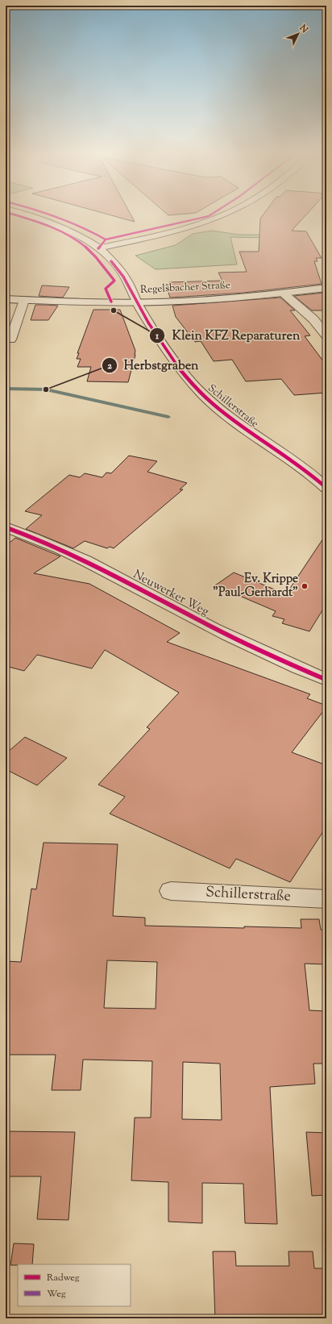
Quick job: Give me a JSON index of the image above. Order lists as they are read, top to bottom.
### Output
{
  "streets": {
    "street": ["Regelsbacher Straße", "Schillerstraße", "Neuwerker Weg"]
  },
  "crossings": [
    ["Regelsbacher Straße", "Schillerstraße"]
  ],
  "places": ["Klein KFZ Reparaturen", "Herbstgraben", "Ev. Krippe \"Paul-Gerhardt\""],
  "legend": ["Radweg", "Weg"],
  "north": "top right"
}
